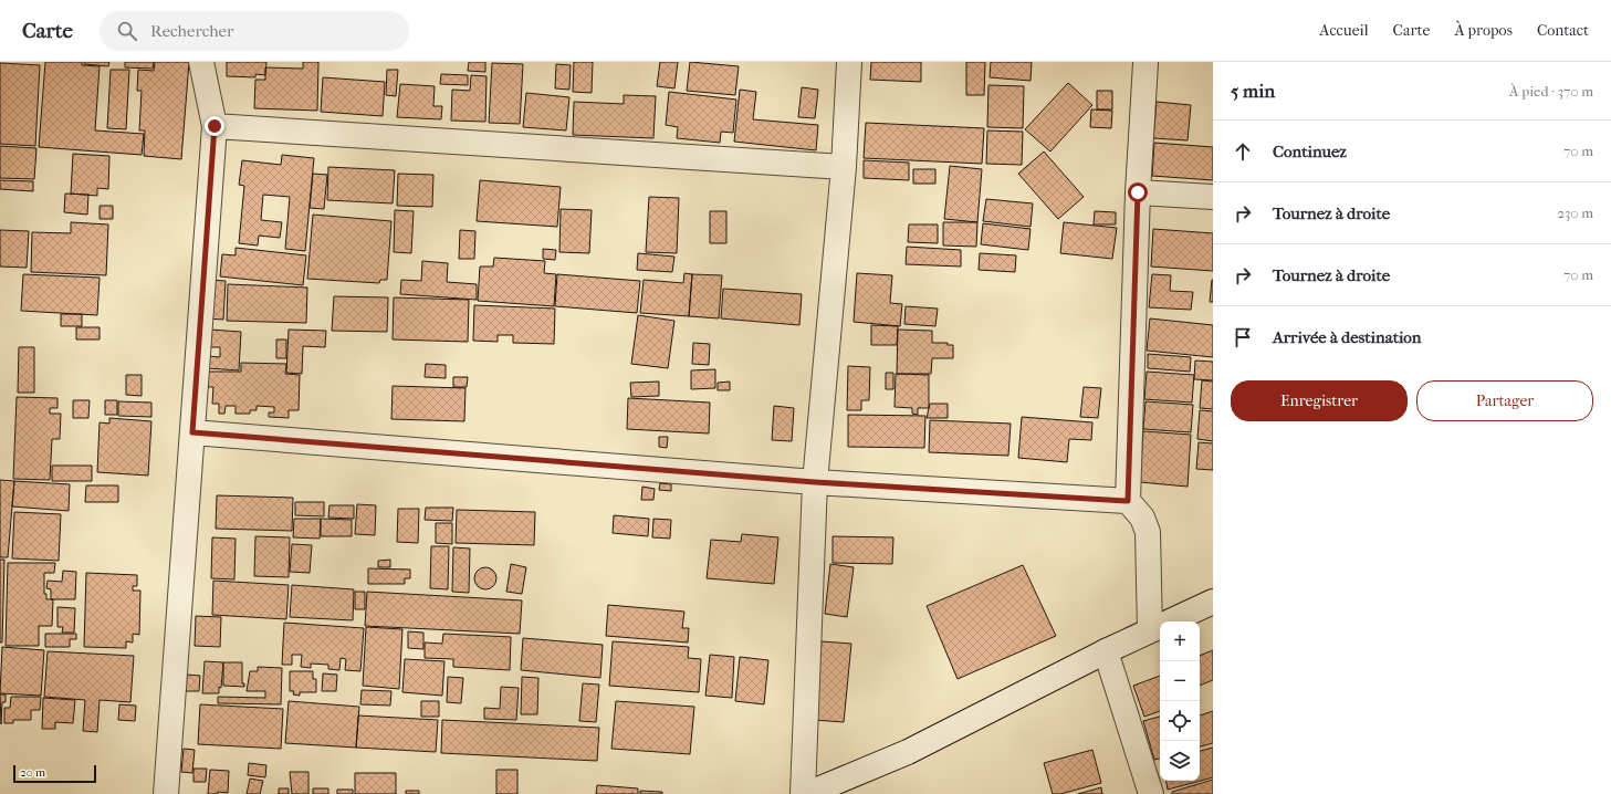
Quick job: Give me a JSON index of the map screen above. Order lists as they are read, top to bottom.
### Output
{
  "scale_bar": "20 m",
  "page": {
    "header": "Carte",
    "search": "Rechercher",
    "nav": [
      "Accueil",
      "Carte",
      "À propos",
      "Contact"
    ],
    "heading": ["5 min", "À pied · 370 m"],
    "list": [
      ["Continuez", "70 m"],
      ["Tournez à droite", "230 m"],
      ["Tournez à droite", "70 m"],
      "Arrivée à destination"
    ],
    "buttons": ["Enregistrer", "Partager"],
    "map_buttons": ["+", "−"],
    "scale": "20 m"
  }
}
